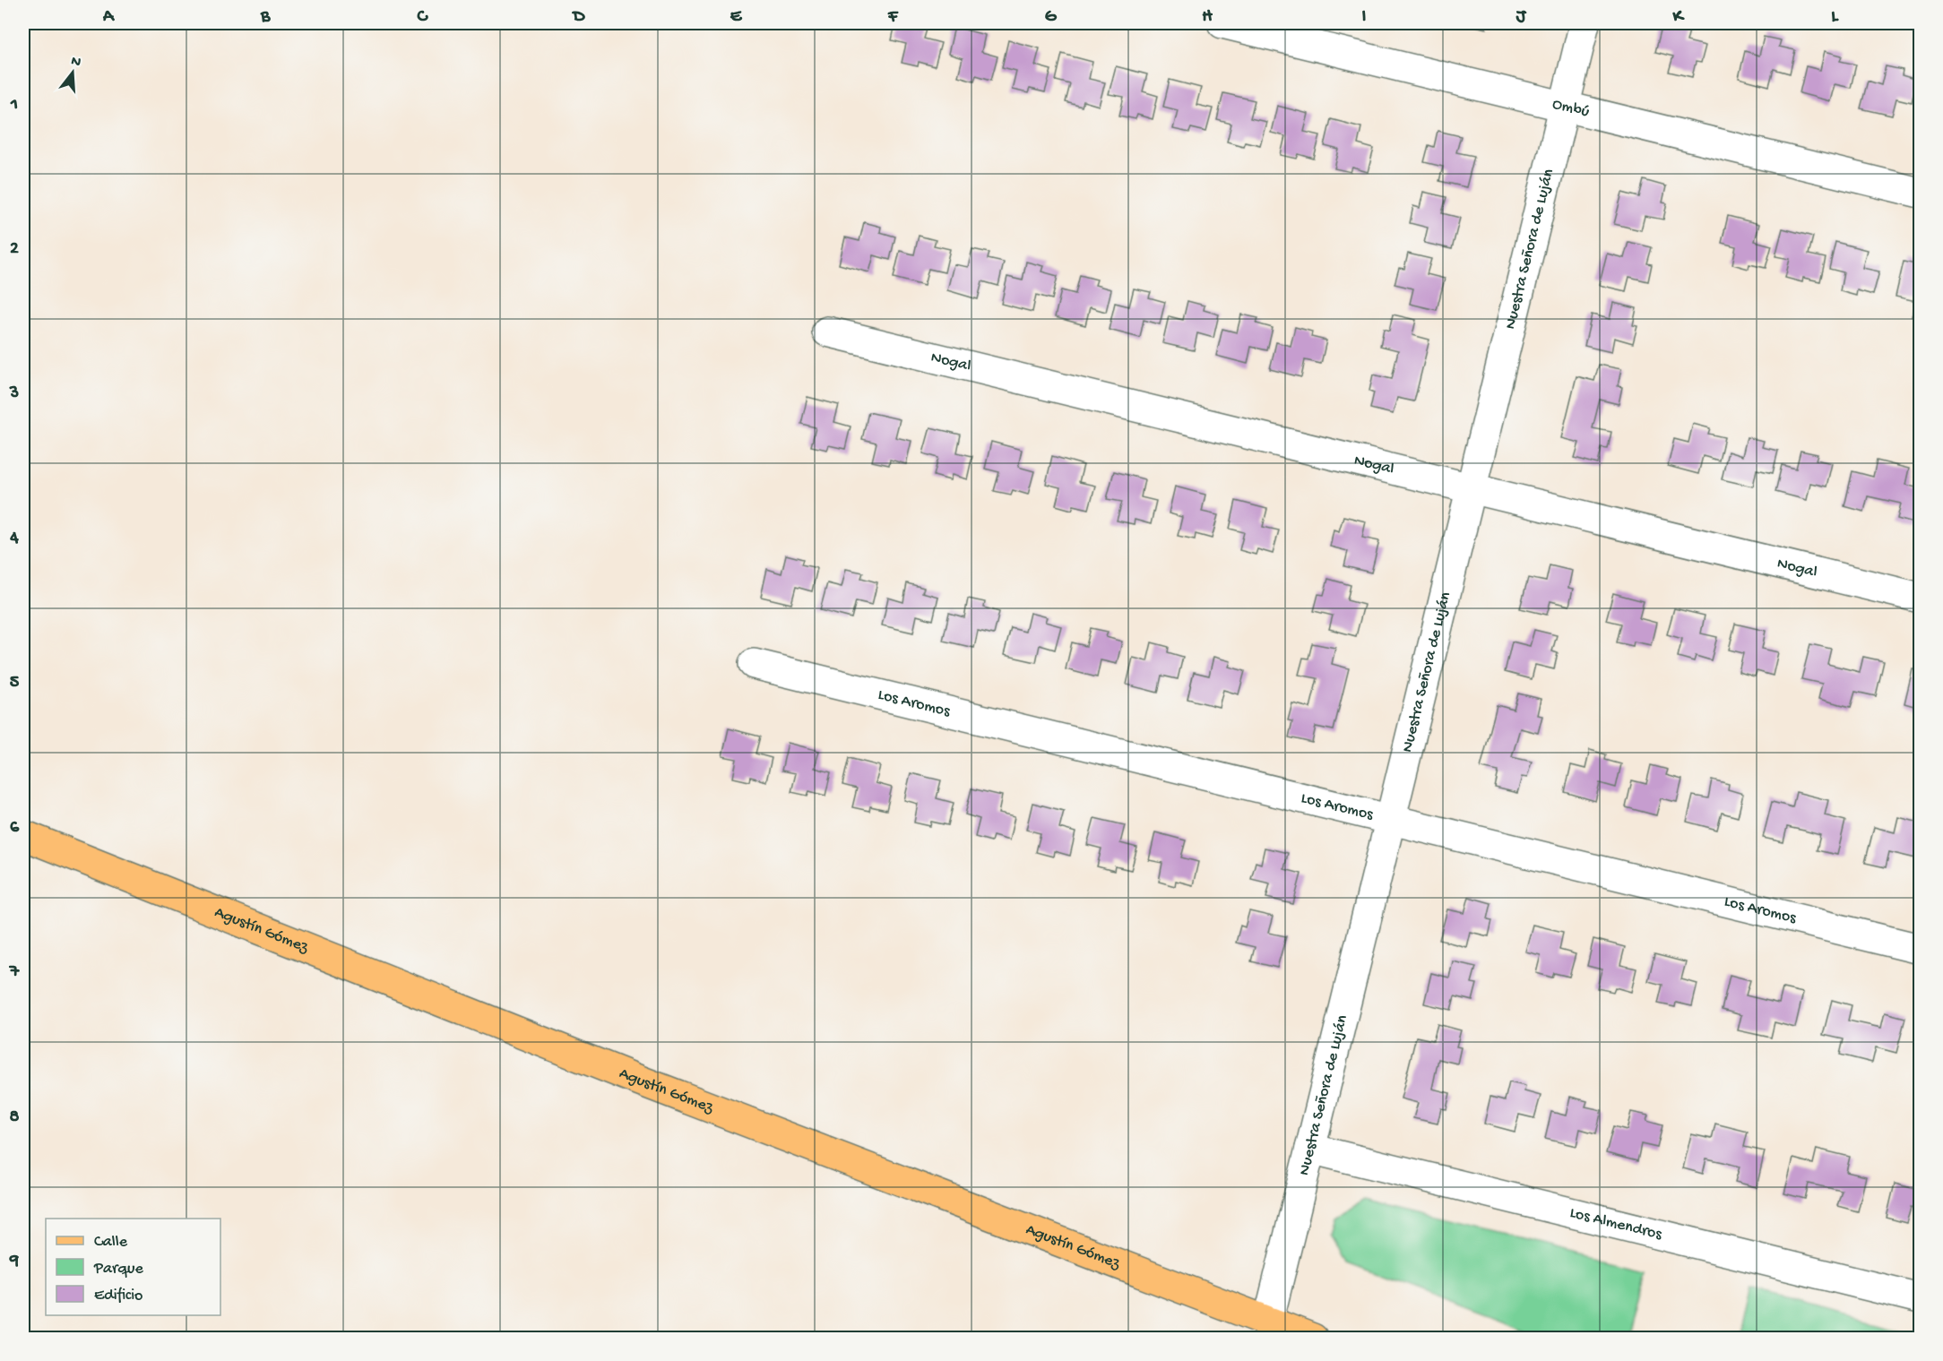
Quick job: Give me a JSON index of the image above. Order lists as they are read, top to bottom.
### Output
{
  "streets": {
    "main road": ["Agustín Gómez"],
    "street": [
      "Ombú",
      "Nuestra Señora de Luján",
      "Nogal",
      "Los Aromos",
      "Los Almendros"
    ]
  },
  "crossings": [
    ["Ombú", "Nuestra Señora de Luján"],
    ["Nuestra Señora de Luján", "Nogal"],
    ["Nuestra Señora de Luján", "Los Aromos"],
    ["Nuestra Señora de Luján", "Agustín Gómez"],
    ["Nuestra Señora de Luján", "Los Almendros"]
  ],
  "legend": ["Calle", "Parque", "Edificio"],
  "north": "top",
  "grid": {
    "columns": [
      "A",
      "B",
      "C",
      "D",
      "E",
      "F",
      "G",
      "H",
      "I",
      "J",
      "K",
      "L"
    ],
    "rows": [
      "1",
      "2",
      "3",
      "4",
      "5",
      "6",
      "7",
      "8",
      "9"
    ]
  }
}
